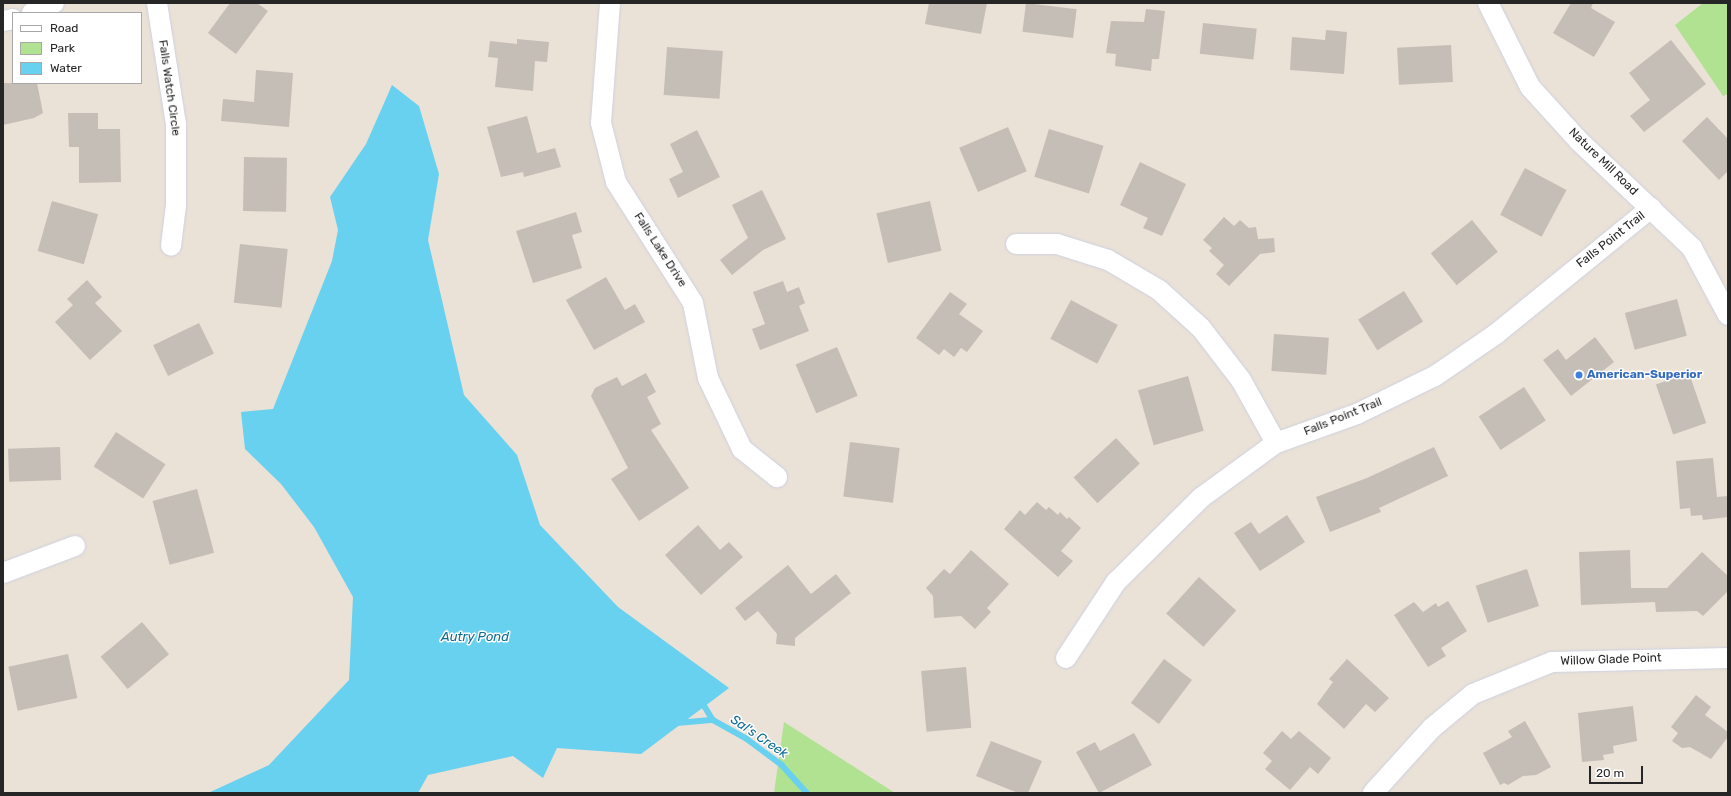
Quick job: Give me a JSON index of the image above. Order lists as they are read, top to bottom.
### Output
{
  "streets": {
    "street": [
      "Falls Watch Circle",
      "Nature Mill Road",
      "Falls Point Trail",
      "Falls Lake Drive",
      "Willow Glade Point"
    ]
  },
  "crossings": [
    ["Nature Mill Road", "Falls Point Trail"]
  ],
  "water": ["Autry Pond", "Sal's Creek"],
  "places": ["American-Superior"],
  "legend": ["Road", "Park", "Water"],
  "scale_bar": "20 m"
}
